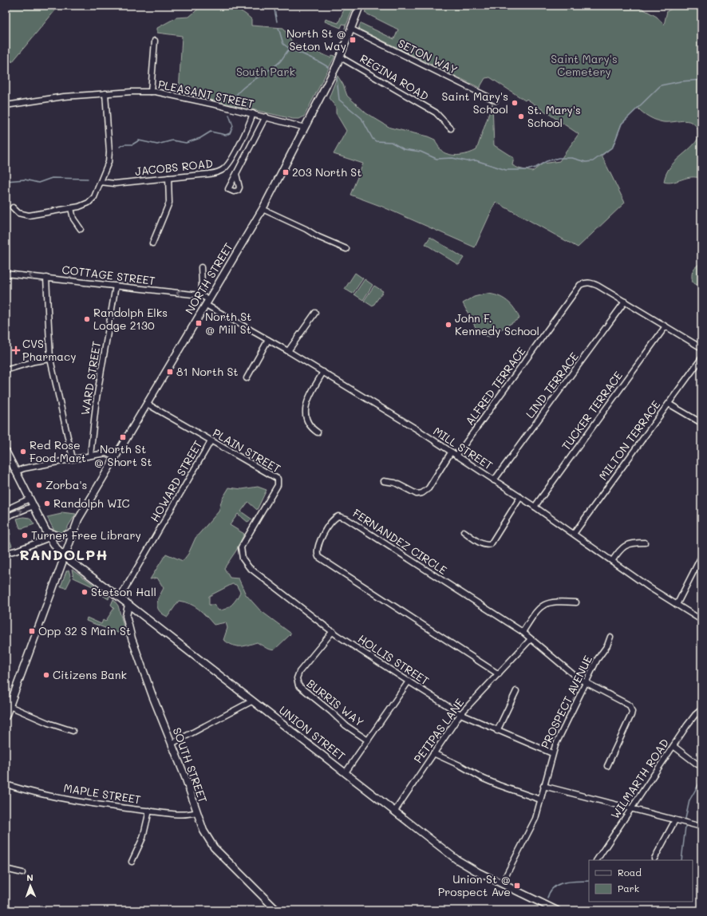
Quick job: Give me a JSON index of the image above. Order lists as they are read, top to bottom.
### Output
{
  "streets": {
    "main road": ["NORTH STREET", "UNION STREET", "SOUTH STREET"],
    "street": [
      "SETON WAY",
      "REGINA ROAD",
      "PLEASANT STREET",
      "JACOBS ROAD",
      "COTTAGE STREET",
      "WARD STREET",
      "LIND TERRACE",
      "ALFRED TERRACE",
      "TUCKER TERRACE",
      "MILTON TERRACE",
      "MILL STREET",
      "PLAIN STREET",
      "HOWARD STREET",
      "FERNANDEZ CIRCLE",
      "HOLLIS STREET",
      "PROSPECT AVENUE",
      "BURRIS WAY",
      "PETIPAS LANE",
      "WILMARTH ROAD",
      "MAPLE STREET"
    ]
  },
  "crossings": [
    ["SETON WAY", "NORTH STREET"],
    ["REGINA ROAD", "NORTH STREET"],
    ["PLEASANT STREET", "JACOBS ROAD"],
    ["PLEASANT STREET", "NORTH STREET"],
    ["COTTAGE STREET", "NORTH STREET"],
    ["COTTAGE STREET", "WARD STREET"],
    ["COTTAGE STREET", "MILL STREET"],
    ["NORTH STREET", "MILL STREET"],
    ["NORTH STREET", "PLAIN STREET"],
    ["NORTH STREET", "UNION STREET"],
    ["LIND TERRACE", "ALFRED TERRACE"],
    ["LIND TERRACE", "MILL STREET"],
    ["ALFRED TERRACE", "MILL STREET"],
    ["TUCKER TERRACE", "MILL STREET"],
    ["MILTON TERRACE", "MILL STREET"],
    ["PLAIN STREET", "HOWARD STREET"],
    ["PLAIN STREET", "HOLLIS STREET"],
    ["HOWARD STREET", "UNION STREET"],
    ["FERNANDEZ CIRCLE", "PROSPECT AVENUE"],
    ["FERNANDEZ CIRCLE", "PETIPAS LANE"],
    ["HOLLIS STREET", "PROSPECT AVENUE"],
    ["HOLLIS STREET", "BURRIS WAY"],
    ["HOLLIS STREET", "PETIPAS LANE"],
    ["PROSPECT AVENUE", "UNION STREET"],
    ["PETIPAS LANE", "UNION STREET"],
    ["UNION STREET", "SOUTH STREET"],
    ["SOUTH STREET", "MAPLE STREET"]
  ],
  "one_way": ["COTTAGE STREET"],
  "districts": ["RANDOLPH"],
  "parks": ["Saint Mary's Cemetery", "South Park"],
  "places": {
    "transit": [
      "North St @ Seton Way",
      "203 North St",
      "North St @ Mill St",
      "81 North St",
      "North St @ Short St",
      "Opp 32 S Main St",
      "Union St @ Prospect Ave"
    ],
    "other": [
      "Saint Mary's School",
      "St. Mary's School",
      "Randolph Elks Lodge 2130",
      "John F. Kennedy School",
      "Red Rose Food Mart",
      "Zorba's",
      "Randolph WIC",
      "Turner Free Library",
      "Stetson Hall",
      "Citizens Bank"
    ],
    "health": ["CVS Pharmacy"]
  },
  "legend": ["Road", "Park"],
  "north": "top"
}
